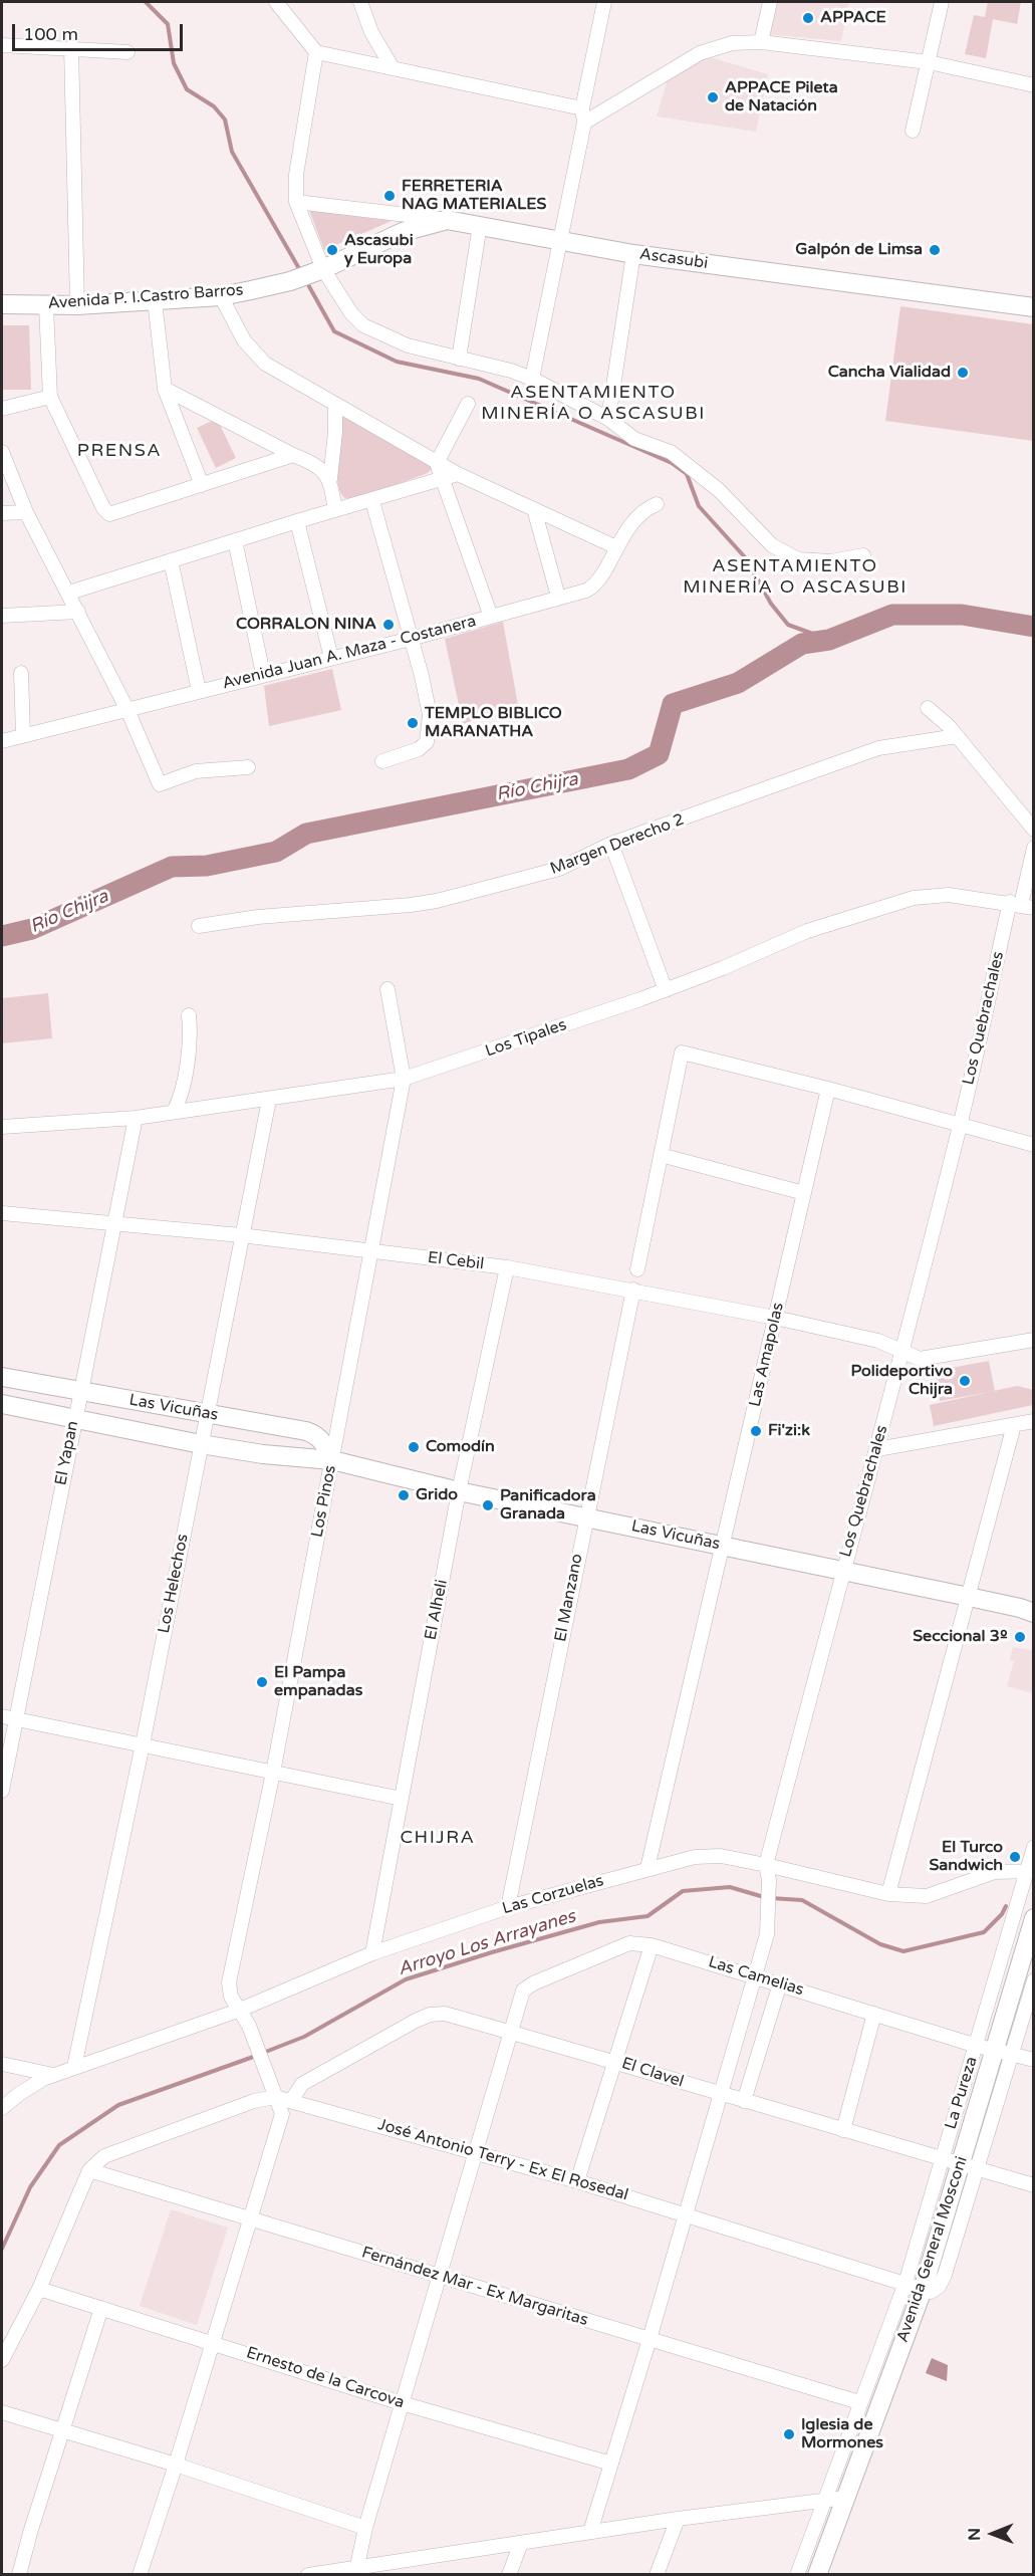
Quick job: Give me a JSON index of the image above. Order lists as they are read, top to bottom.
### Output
{
  "streets": {
    "street": [
      "Ascasubi",
      "Avenida P. I.Castro Barros",
      "Avenida Juan A. Maza - Costanera",
      "Margen Derecho 2",
      "Los Quebrachales",
      "Los Tipales",
      "El Cebil",
      "Las Amapolas",
      "Las Vicuñas",
      "El Yapan",
      "Los Pinos",
      "Los Helechos",
      "El Manzano",
      "El Alheli",
      "Las Corzuelas",
      "Las Camelias",
      "El Clavel",
      "La Pureza",
      "José Antonio Terry - Ex El Rosedal",
      "Avenida General Mosconi",
      "Fernández Mar - Ex Margaritas",
      "Ernesto de la Carcova"
    ]
  },
  "crossings": [
    ["Ascasubi", "Avenida P. I.Castro Barros"],
    ["Los Quebrachales", "Los Tipales"],
    ["Los Quebrachales", "El Cebil"],
    ["Los Quebrachales", "Las Vicuñas"],
    ["Los Quebrachales", "Las Corzuelas"],
    ["Los Quebrachales", "Las Camelias"],
    ["Los Quebrachales", "El Clavel"],
    ["Los Quebrachales", "José Antonio Terry - Ex El Rosedal"],
    ["Los Quebrachales", "Fernández Mar - Ex Margaritas"],
    ["Los Quebrachales", "Ernesto de la Carcova"],
    ["Los Tipales", "El Yapan"],
    ["Los Tipales", "Los Pinos"],
    ["Los Tipales", "Los Helechos"],
    ["El Cebil", "Las Amapolas"],
    ["El Cebil", "El Yapan"],
    ["El Cebil", "Los Pinos"],
    ["El Cebil", "Los Helechos"],
    ["El Cebil", "El Manzano"],
    ["El Cebil", "El Alheli"],
    ["Las Amapolas", "Las Vicuñas"],
    ["Las Amapolas", "Las Corzuelas"],
    ["Las Vicuñas", "El Yapan"],
    ["Las Vicuñas", "Los Pinos"],
    ["Las Vicuñas", "Los Helechos"],
    ["Las Vicuñas", "El Manzano"],
    ["Las Vicuñas", "El Alheli"],
    ["Los Pinos", "Las Corzuelas"],
    ["Los Pinos", "José Antonio Terry - Ex El Rosedal"],
    ["Los Pinos", "Fernández Mar - Ex Margaritas"],
    ["Los Pinos", "Ernesto de la Carcova"],
    ["Los Helechos", "Las Corzuelas"],
    ["El Manzano", "Las Corzuelas"],
    ["El Alheli", "Las Corzuelas"],
    ["Las Corzuelas", "La Pureza"],
    ["Las Camelias", "El Clavel"],
    ["Las Camelias", "La Pureza"],
    ["Las Camelias", "Avenida General Mosconi"],
    ["El Clavel", "La Pureza"],
    ["El Clavel", "José Antonio Terry - Ex El Rosedal"],
    ["El Clavel", "Avenida General Mosconi"],
    ["La Pureza", "José Antonio Terry - Ex El Rosedal"],
    ["La Pureza", "Fernández Mar - Ex Margaritas"],
    ["José Antonio Terry - Ex El Rosedal", "Avenida General Mosconi"],
    ["José Antonio Terry - Ex El Rosedal", "Fernández Mar - Ex Margaritas"]
  ],
  "districts": [
    "ASENTAMIENTO MINERÍA O ASCASUBI",
    "PRENSA",
    "ASENTAMIENTO MINERÍA O ASCASUBI",
    "CHIJRA"
  ],
  "water": ["Río Chijra", "Arroyo Los Arrayanes"],
  "places": [
    "APPACE",
    "APPACE Pileta de Natación",
    "FERRETERIA NAG MATERIALES",
    "Ascasubi y Europa",
    "Galpón de Limsa",
    "Cancha Vialidad",
    "CORRALON NINA",
    "TEMPLO BIBLICO MARANATHA",
    "Polideportivo Chijra",
    "Fi'zi:k",
    "Comodín",
    "Grido",
    "Panificadora Granada",
    "Seccional 3º",
    "El Pampa empanadas",
    "El Turco Sandwich",
    "Iglesia de Mormones"
  ],
  "scale_bar": "100 m",
  "north": "left"
}
